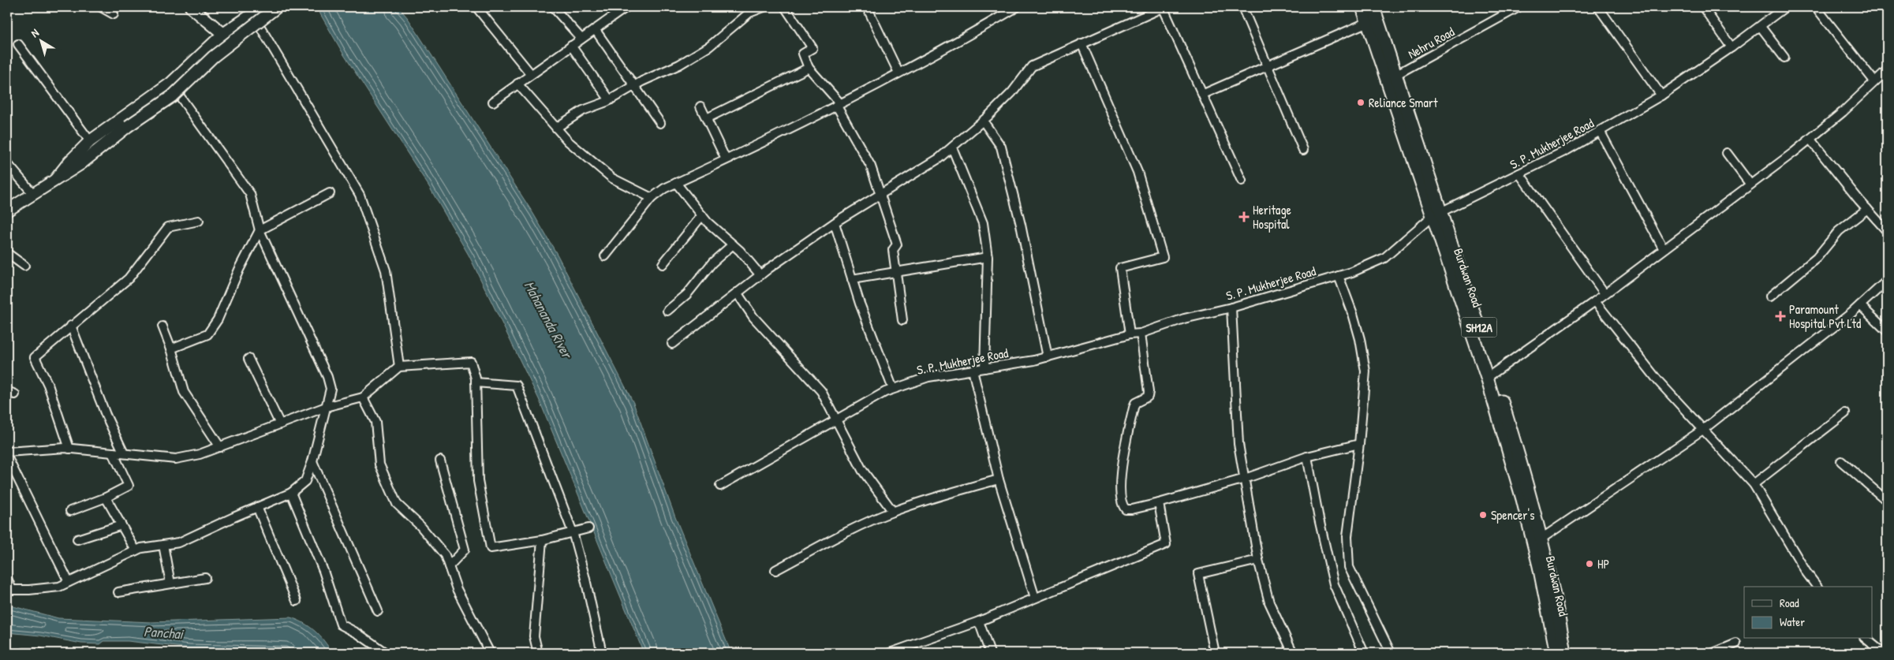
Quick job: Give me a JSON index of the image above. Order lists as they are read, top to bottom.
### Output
{
  "streets": {
    "main road": ["Burdwan Road", "SH12A"],
    "street": ["Nehru Road", "S. P. Mukherjee Road"]
  },
  "crossings": [
    ["Nehru Road", "Burdwan Road"],
    ["S. P. Mukherjee Road", "Burdwan Road"]
  ],
  "water": ["Mahananda River", "Panchai"],
  "places": {
    "other": ["Reliance Smart", "Spencer's", "HP"],
    "health": ["Heritage Hospital", "Paramount Hospital Pvt Ltd"]
  },
  "legend": ["Road", "Water"],
  "north": "top left"
}
